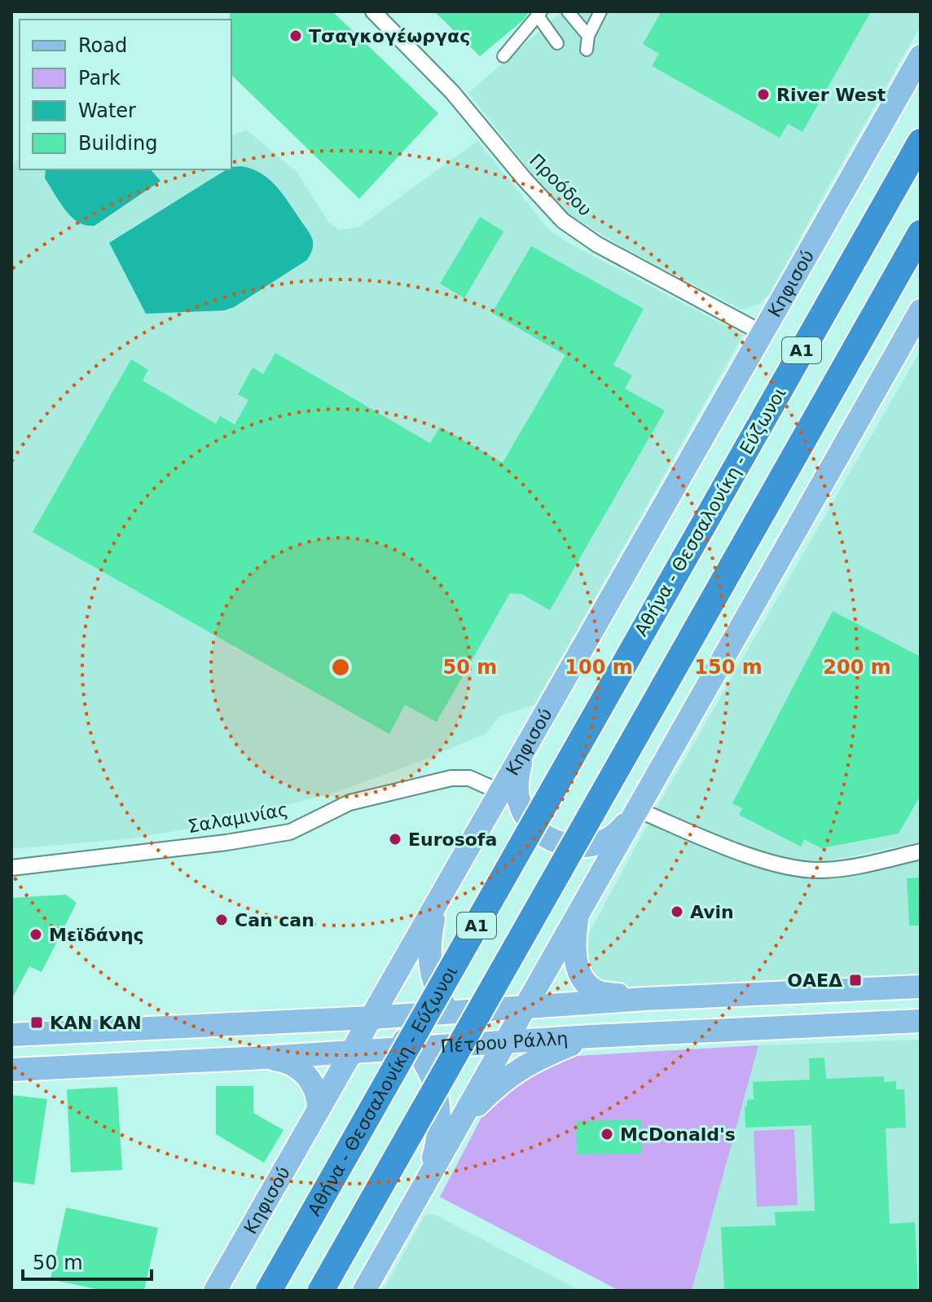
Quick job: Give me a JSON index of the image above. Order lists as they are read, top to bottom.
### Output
{
  "streets": {
    "highway": ["Α1", "Αθήνα - Θεσσαλονίκη - Εύζωνοι"],
    "main road": ["Κηφισού", "Πέτρου Ράλλη"],
    "street": ["Προόδου", "Σαλαμινίας"]
  },
  "crossings": [
    ["Προόδου", "Κηφισού"],
    ["Κηφισού", "Σαλαμινίας"],
    ["Κηφισού", "Πέτρου Ράλλη"]
  ],
  "places": {
    "other": [
      "Τσαγκογέωργας",
      "River West",
      "Eurosofa",
      "Avin",
      "Can can",
      "Μεϊδάνης",
      "McDonald's"
    ],
    "transit": ["ΟΑΕΔ", "ΚΑΝ ΚΑΝ"]
  },
  "legend": [
    "Road",
    "Park",
    "Water",
    "Building"
  ],
  "scale_bar": "50 m",
  "rings": [
    "50 m",
    "100 m",
    "150 m",
    "200 m"
  ]
}
